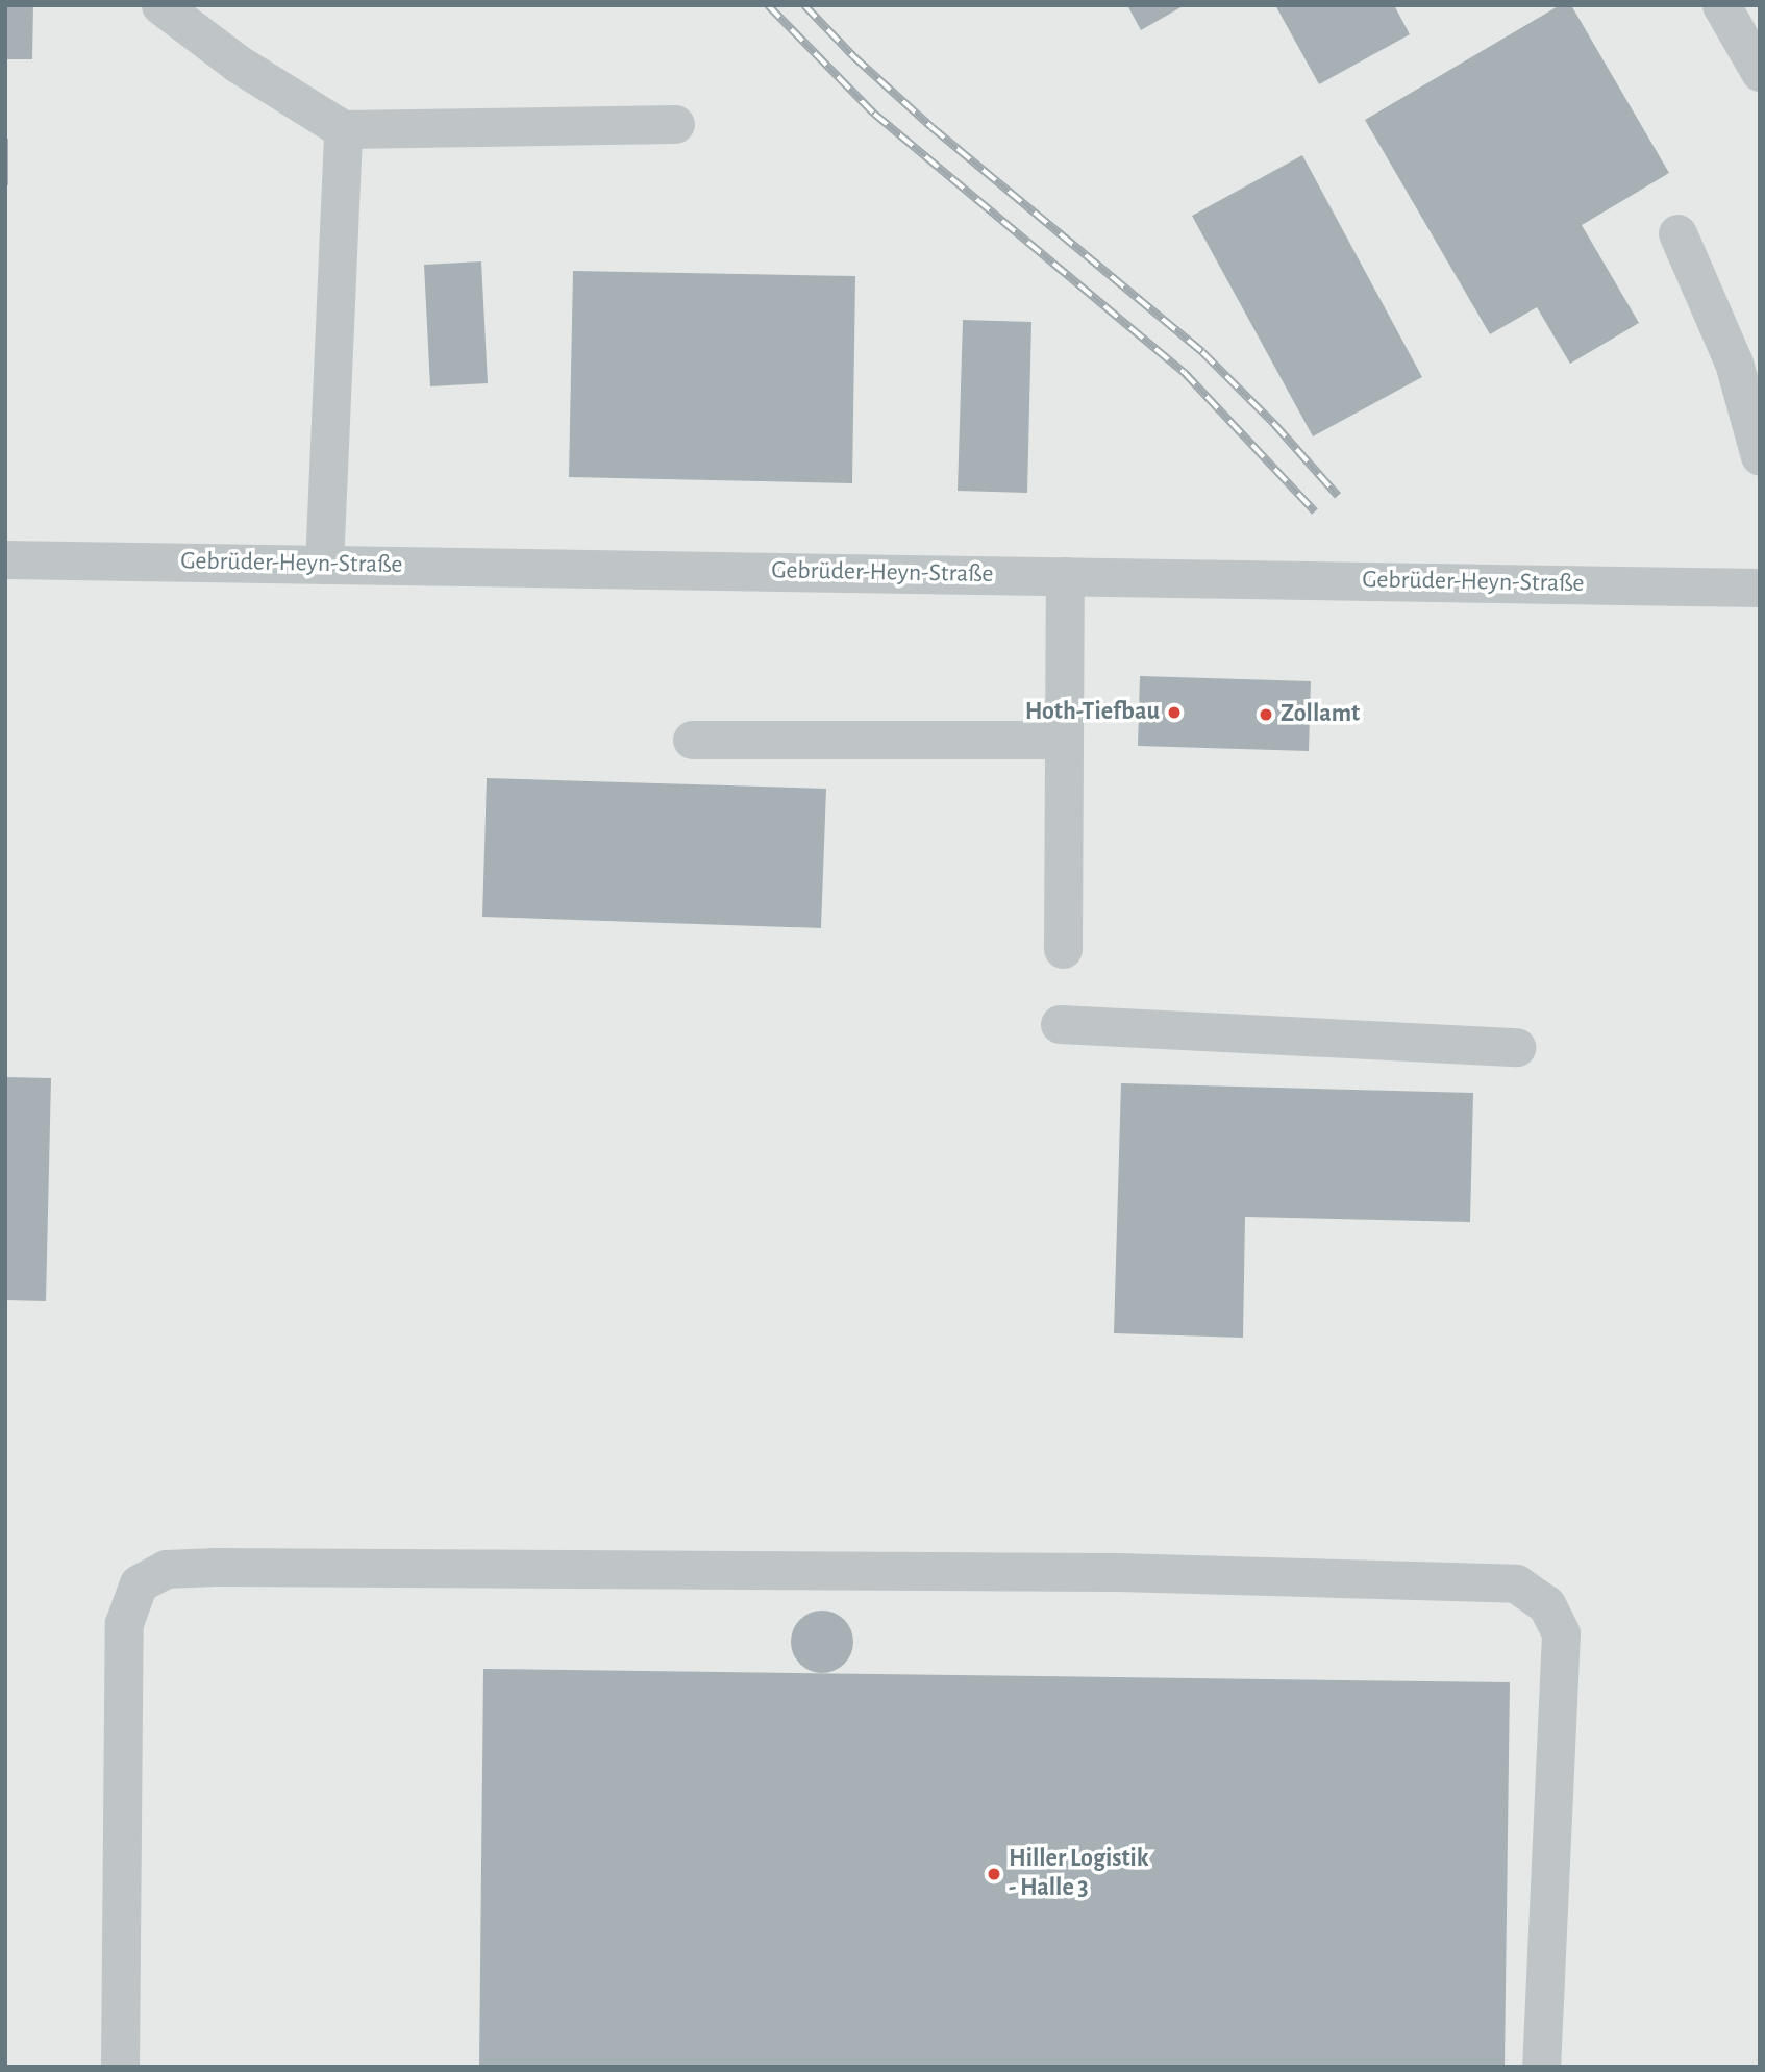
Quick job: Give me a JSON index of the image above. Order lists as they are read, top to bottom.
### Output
{
  "streets": {
    "street": ["Gebrüder-Heyn-Straße"]
  },
  "places": ["Hoth-Tiefbau", "Zollamt", "Hiller Logistik - Halle 3"]
}
